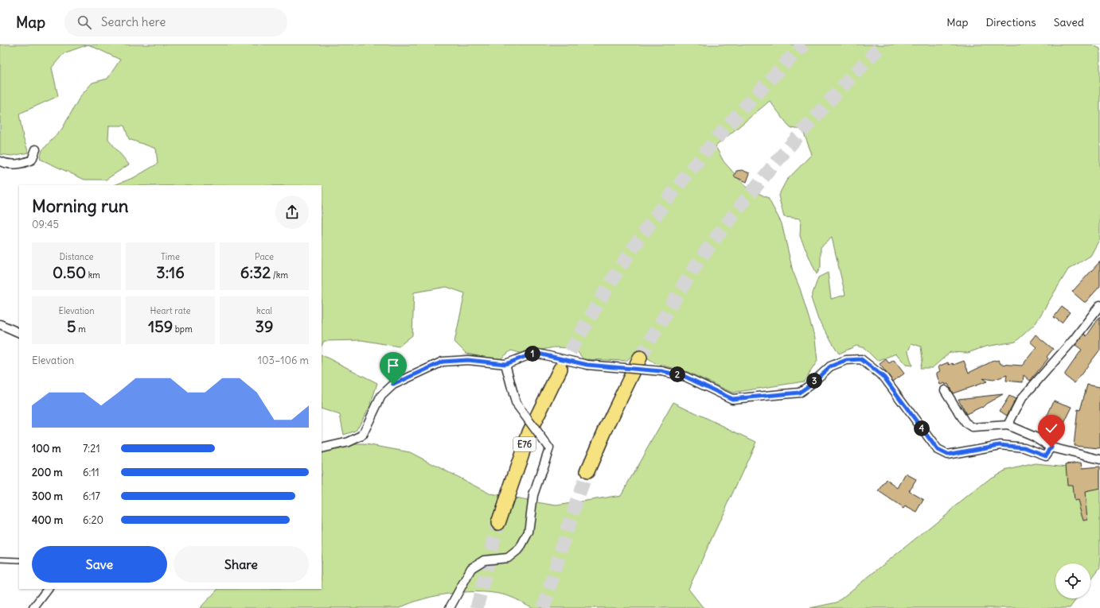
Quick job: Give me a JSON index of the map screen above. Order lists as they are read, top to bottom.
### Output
{
  "streets": {
    "highway": ["E76"]
  },
  "page": {
    "header": "Map",
    "search": "Search here",
    "nav": ["Map", "Directions", "Saved"],
    "heading": ["Morning run", "09:45"],
    "stats": [
      ["Distance", "0.50 km"],
      ["Time", "3:16"],
      ["Pace", "6:32 /km"],
      ["Elevation", "5 m"],
      ["Heart rate", "159 bpm"],
      ["kcal", "39"]
    ],
    "pins": [
      "1",
      "2",
      "3",
      "4"
    ],
    "chart": ["Elevation", "103–106 m"],
    "list": [
      {
        "name": "100 m",
        "note": "7:21"
      },
      {
        "name": "200 m",
        "note": "6:11"
      },
      {
        "name": "300 m",
        "note": "6:17"
      },
      {
        "name": "400 m",
        "note": "6:20"
      }
    ],
    "buttons": ["Save", "Share"]
  }
}
